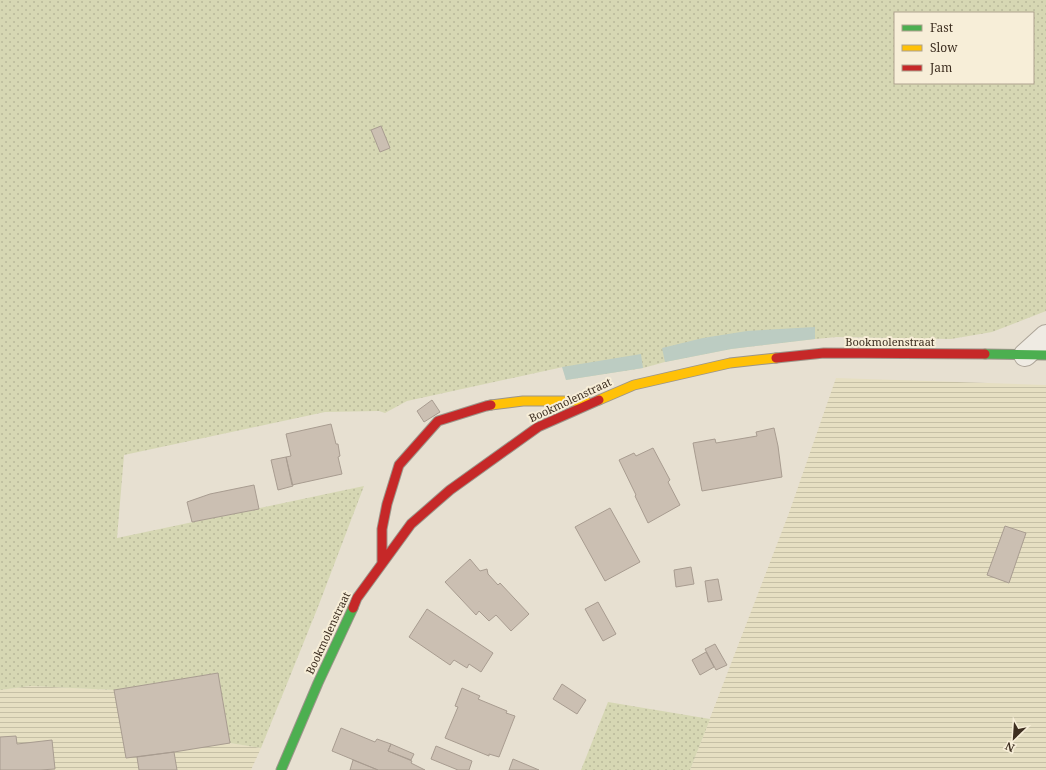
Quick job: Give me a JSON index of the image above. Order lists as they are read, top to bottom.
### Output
{
  "streets": {
    "street": ["Bookmolenstraat"]
  },
  "legend": ["Fast", "Slow", "Jam"],
  "north": "bottom left"
}
